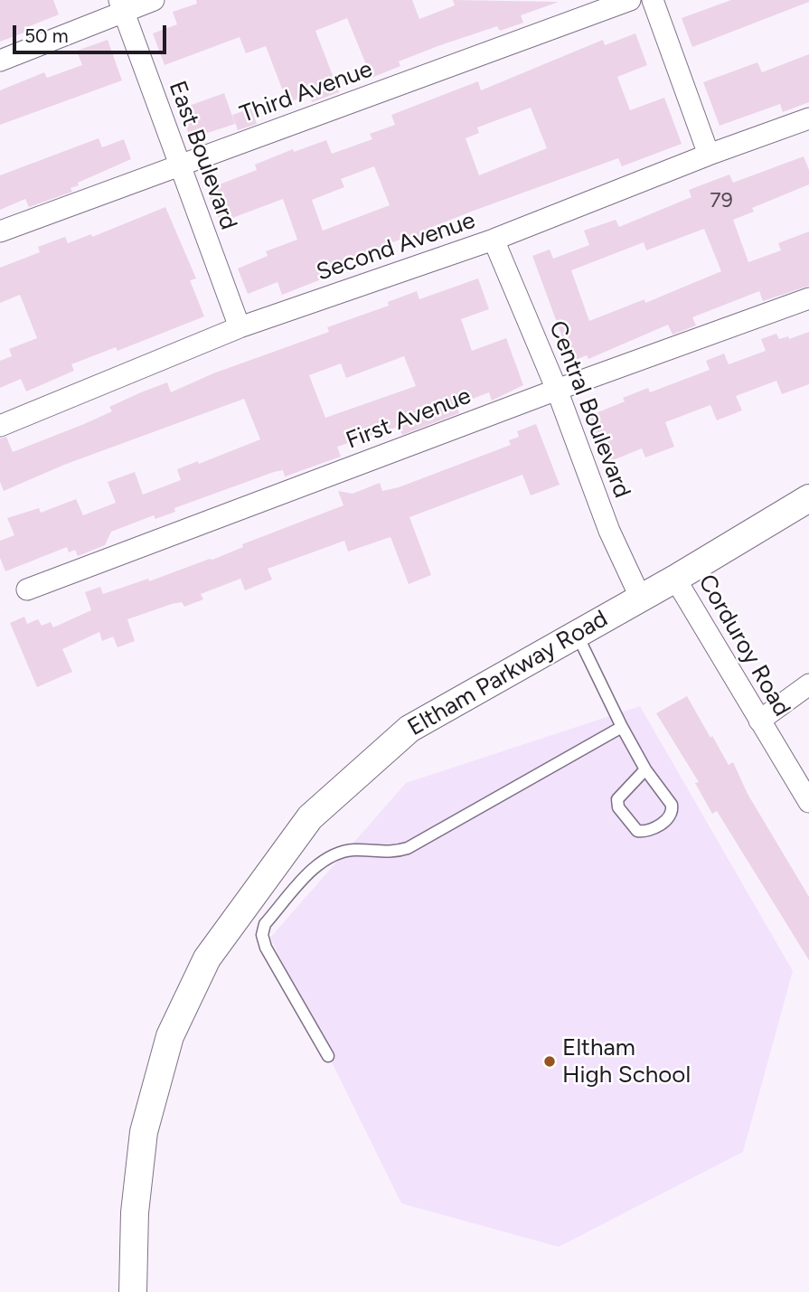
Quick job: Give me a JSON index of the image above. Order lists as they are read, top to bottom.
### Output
{
  "streets": {
    "street": [
      "Third Avenue",
      "East Boulevard",
      "Second Avenue",
      "Central Boulevard",
      "First Avenue",
      "Corduroy Road",
      "Eltham Parkway Road"
    ]
  },
  "crossings": [
    ["Third Avenue", "East Boulevard"],
    ["East Boulevard", "Second Avenue"],
    ["Second Avenue", "Central Boulevard"],
    ["Central Boulevard", "First Avenue"],
    ["Central Boulevard", "Eltham Parkway Road"],
    ["Corduroy Road", "Eltham Parkway Road"]
  ],
  "places": ["Eltham High School"],
  "house_numbers": ["79"],
  "scale_bar": "50 m"
}
